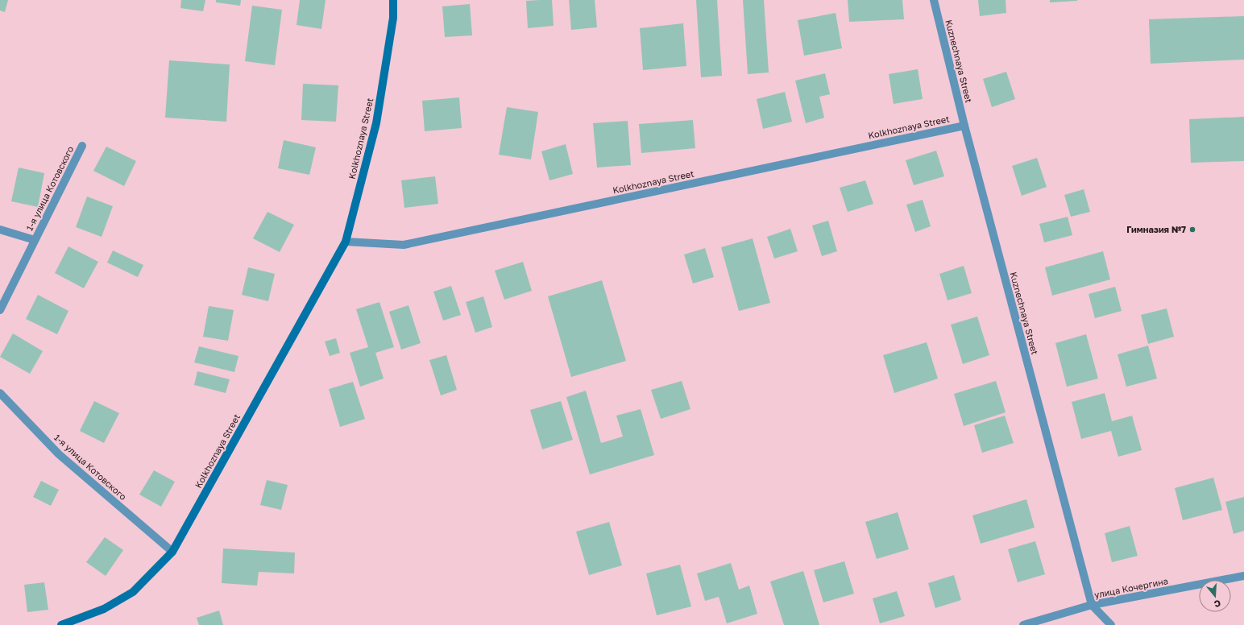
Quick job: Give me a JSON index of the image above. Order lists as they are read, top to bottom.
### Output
{
  "streets": {
    "main road": ["Kolkhoznaya Street"],
    "street": ["Kuznechnaya Street", "1-я улица Котовского", "улица Кочергина"]
  },
  "crossings": [
    ["Kuznechnaya Street", "Kolkhoznaya Street"],
    ["Kuznechnaya Street", "улица Кочергина"],
    ["Kolkhoznaya Street", "1-я улица Котовского"]
  ],
  "places": ["Гимназия №7"],
  "north": "bottom"
}
